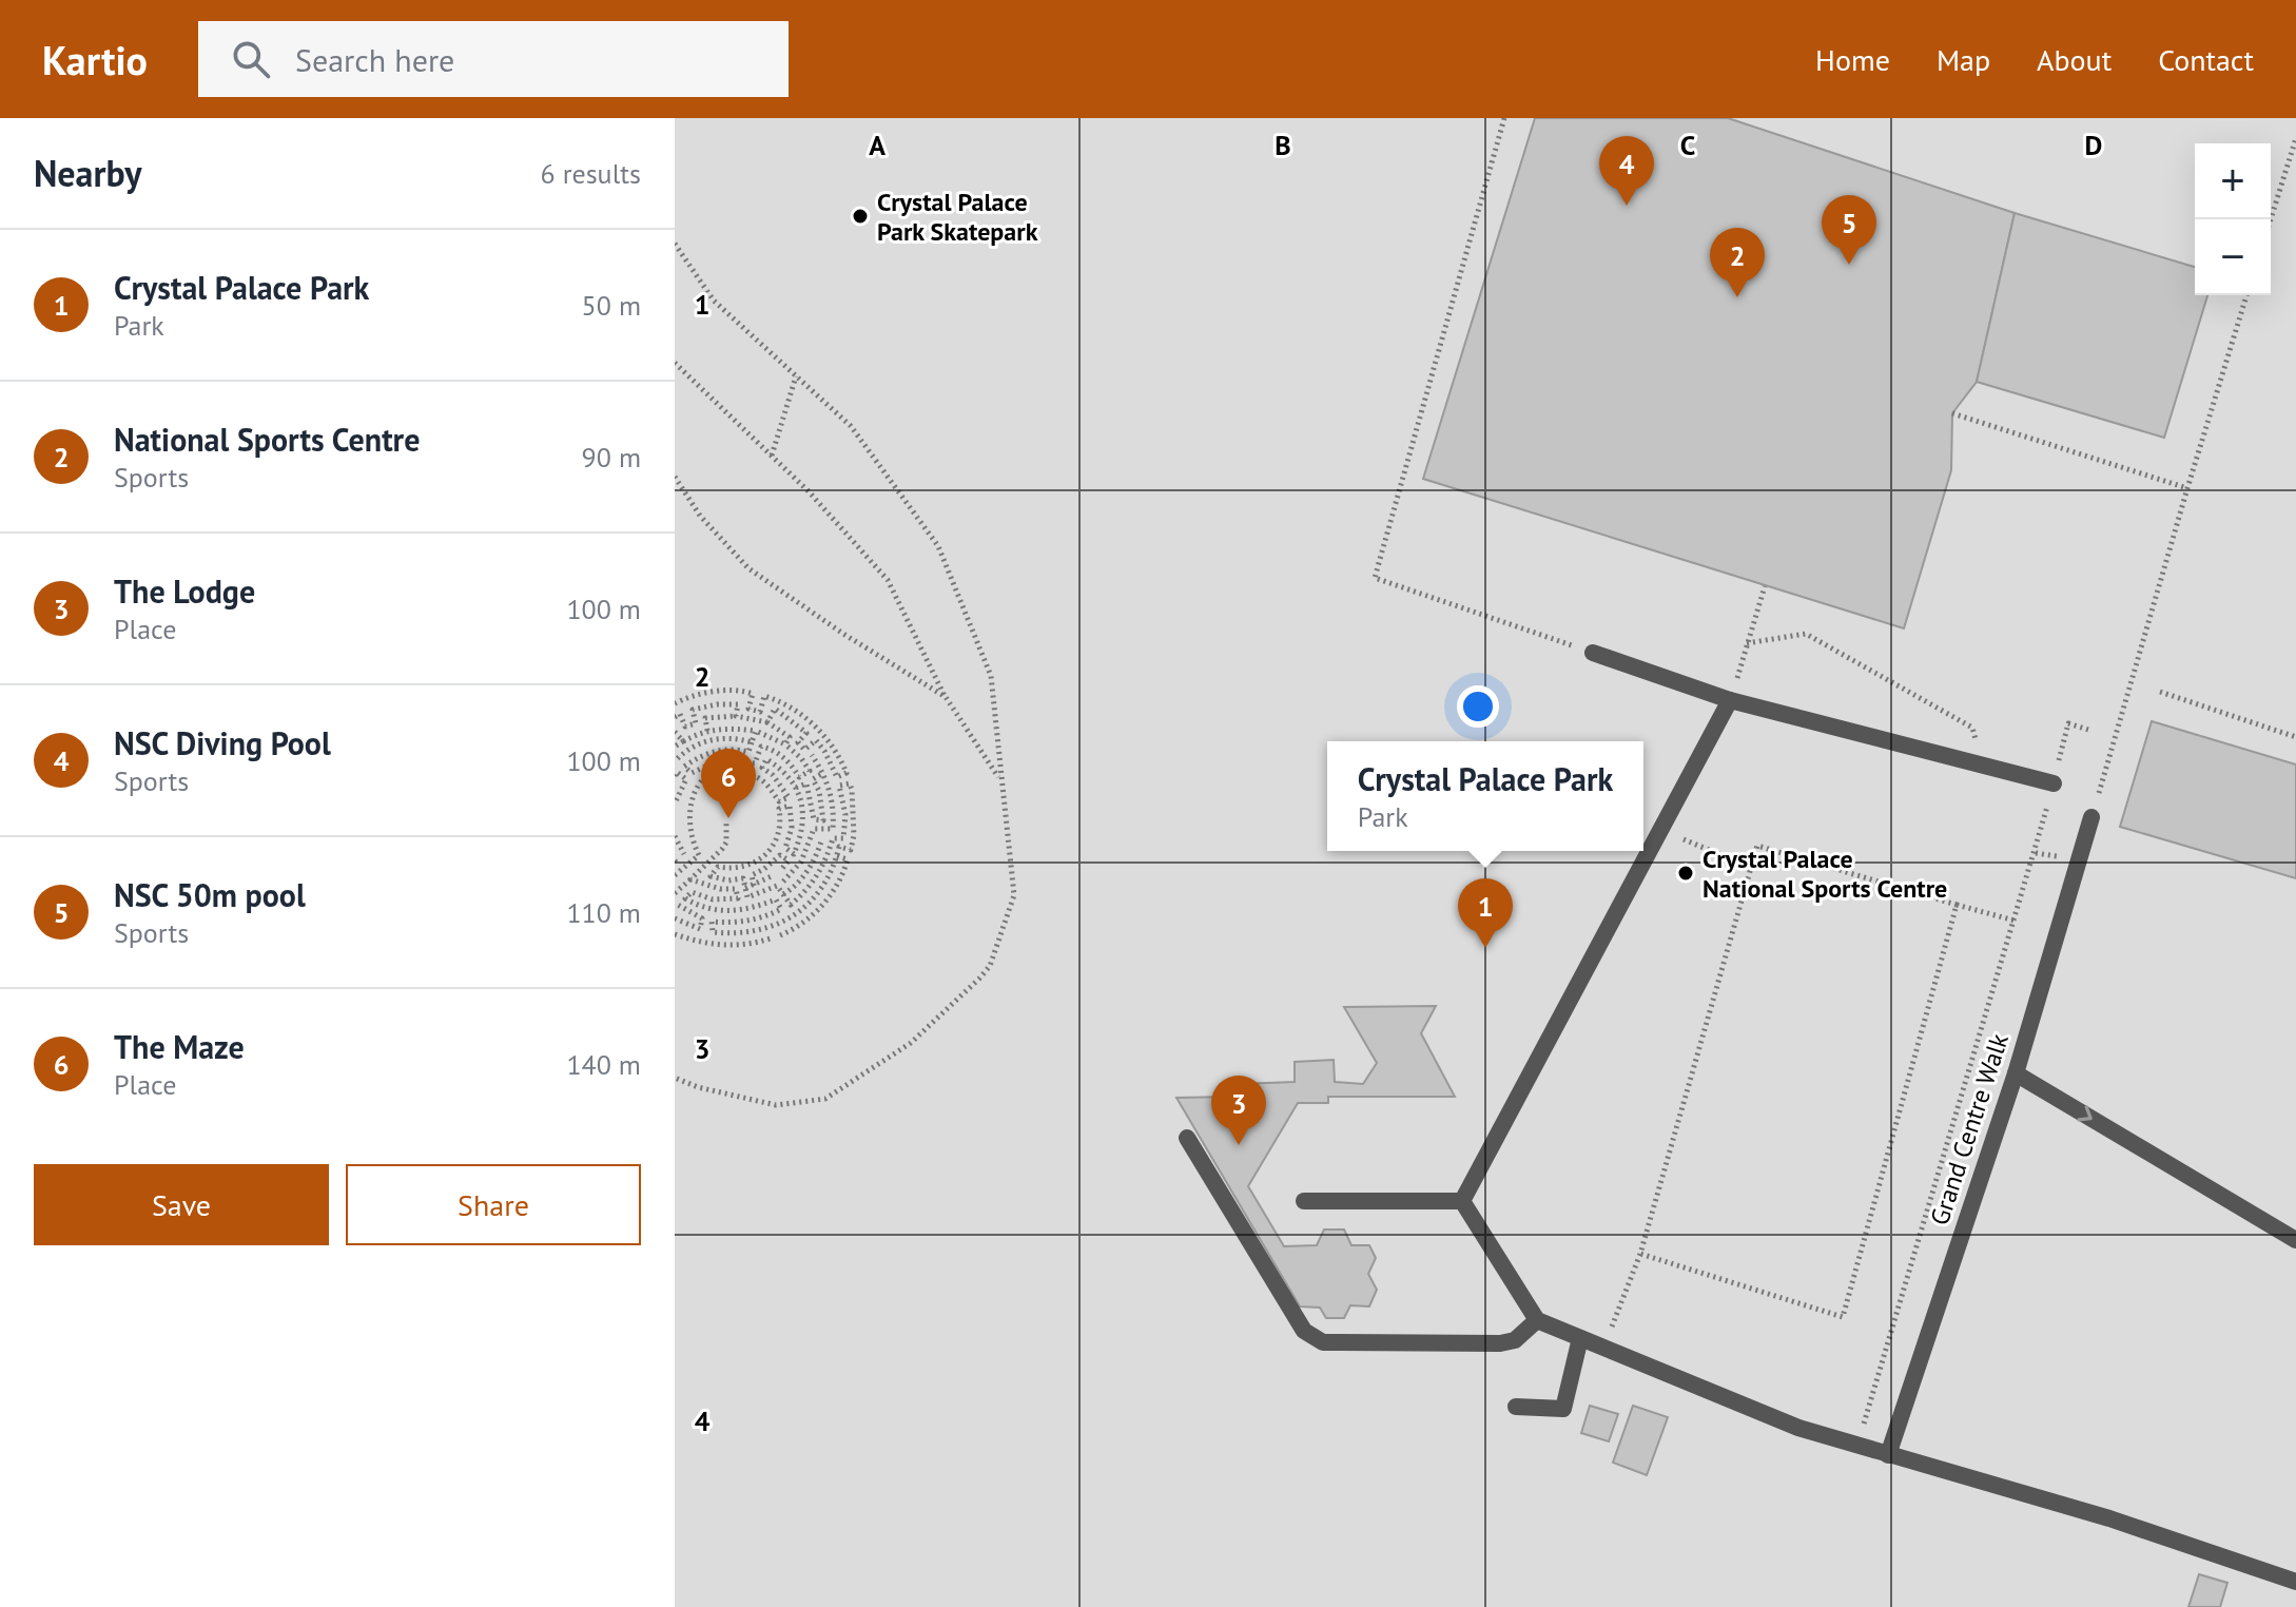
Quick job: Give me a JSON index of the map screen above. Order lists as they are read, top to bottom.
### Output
{
  "streets": {
    "lane": ["Grand Centre Walk"]
  },
  "places": ["Crystal Palace Park Skatepark", "Crystal Palace National Sports Centre"],
  "page": {
    "header": "Kartio",
    "search": "Search here",
    "nav": [
      "Home",
      "Map",
      "About",
      "Contact"
    ],
    "heading": ["Nearby", "6 results"],
    "pins": [
      "4",
      "5",
      "2",
      "6",
      "1",
      "3"
    ],
    "map_buttons": ["+", "−"],
    "list": [
      {
        "mark": "1",
        "name": "Crystal Palace Park",
        "note": "Park",
        "value": "50 m"
      },
      {
        "mark": "2",
        "name": "National Sports Centre",
        "note": "Sports",
        "value": "90 m"
      },
      {
        "mark": "3",
        "name": "The Lodge",
        "note": "Place",
        "value": "100 m"
      },
      {
        "mark": "4",
        "name": "NSC Diving Pool",
        "note": "Sports",
        "value": "100 m"
      },
      {
        "mark": "5",
        "name": "NSC 50m pool",
        "note": "Sports",
        "value": "110 m"
      },
      {
        "mark": "6",
        "name": "The Maze",
        "note": "Place",
        "value": "140 m"
      }
    ],
    "popup": ["Crystal Palace Park", "Park"],
    "buttons": ["Save", "Share"]
  },
  "grid": {
    "columns": [
      "A",
      "B",
      "C",
      "D"
    ],
    "rows": [
      "1",
      "2",
      "3",
      "4"
    ]
  }
}
